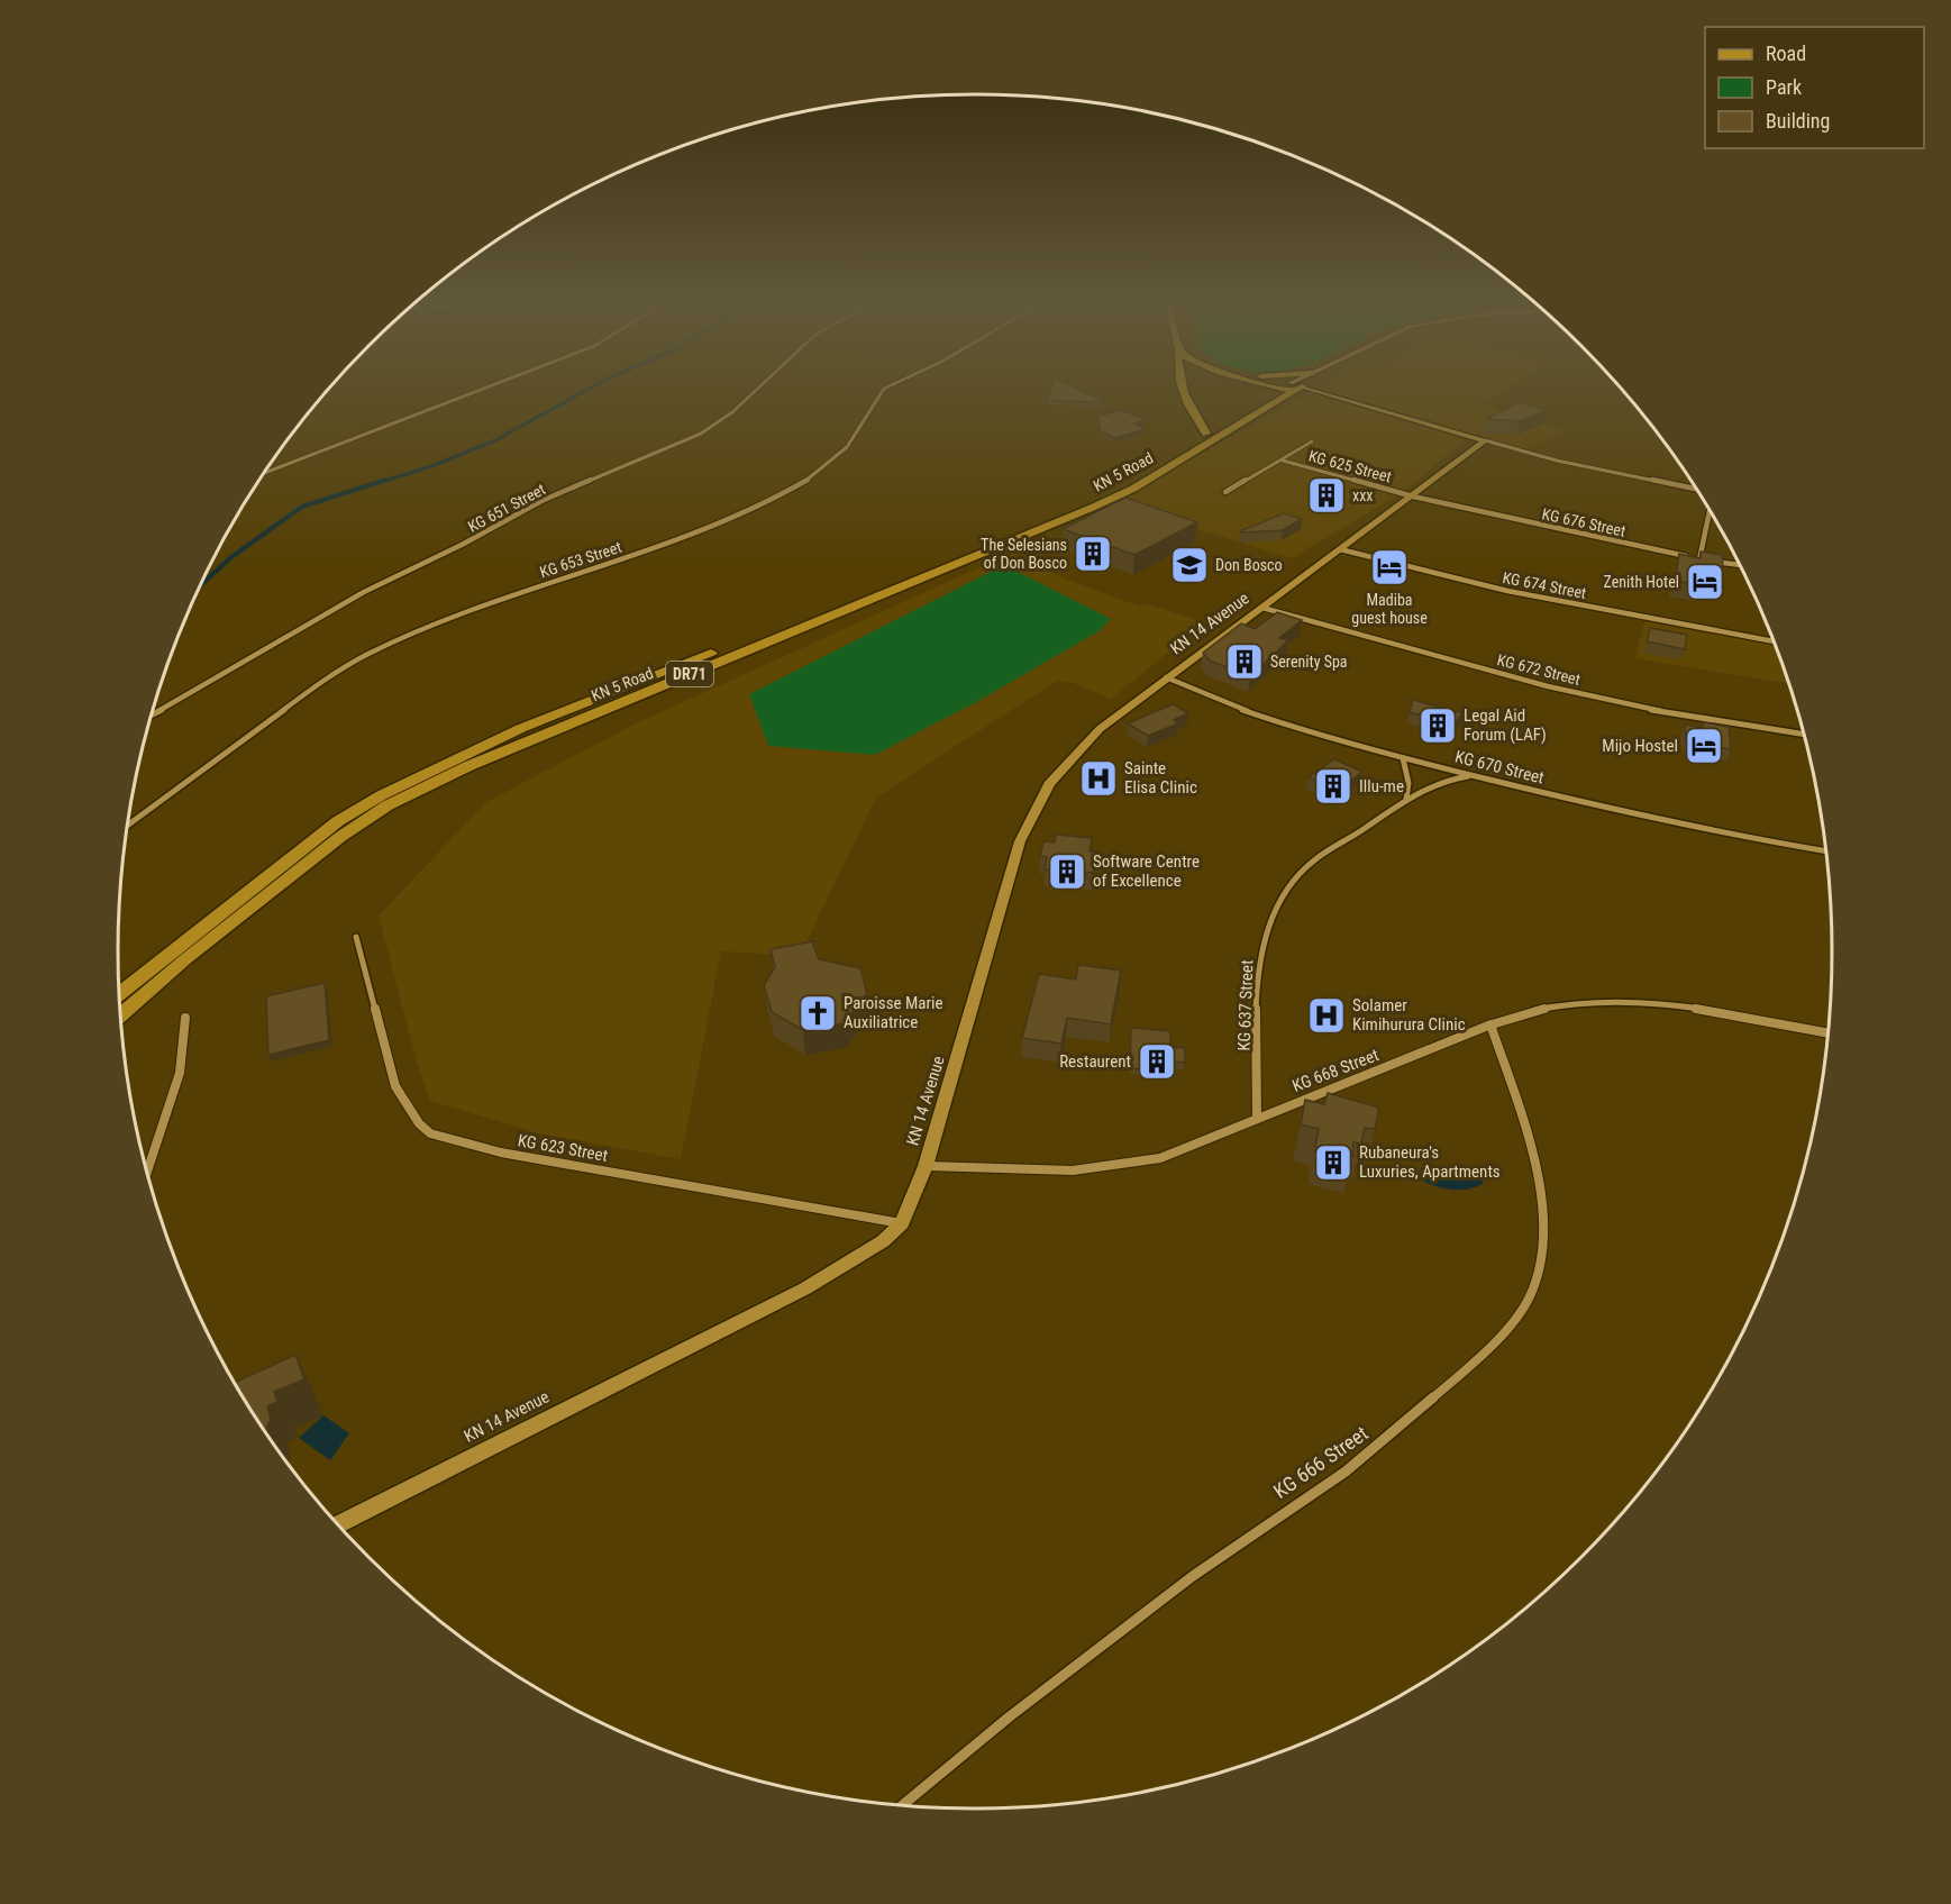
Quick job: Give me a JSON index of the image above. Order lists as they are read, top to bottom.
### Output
{
  "streets": {
    "main road": ["KN 5 Road", "KN 14 Avenue", "DR71"],
    "street": [
      "KG 625 Street",
      "KG 651 Street",
      "KG 676 Street",
      "KG 653 Street",
      "KG 674 Street",
      "KG 672 Street",
      "KG 670 Street",
      "KG 637 Street",
      "KG 668 Street",
      "KG 623 Street",
      "KG 666 Street"
    ]
  },
  "crossings": [
    ["KG 625 Street", "KG 676 Street"],
    ["KG 625 Street", "KN 14 Avenue"],
    ["KG 676 Street", "KN 14 Avenue"],
    ["KG 674 Street", "KN 14 Avenue"],
    ["KN 14 Avenue", "KG 672 Street"],
    ["KN 14 Avenue", "KG 670 Street"],
    ["KN 14 Avenue", "KG 668 Street"],
    ["KN 14 Avenue", "KG 623 Street"],
    ["KG 670 Street", "KG 637 Street"],
    ["KG 637 Street", "KG 668 Street"],
    ["KG 668 Street", "KG 666 Street"]
  ],
  "places": {
    "building": [
      "xxx",
      "The Selesians of Don Bosco",
      "Serenity Spa",
      "Legal Aid Forum (LAF)",
      "Illu-me",
      "Software Centre of Excellence",
      "Restaurent",
      "Rubaneura's Luxuries, Apartments"
    ],
    "school or university": ["Don Bosco"],
    "hotel": ["Madiba guest house", "Zenith Hotel", "Mijo Hostel"],
    "hospital": ["Sainte Elisa Clinic", "Solamer Kimihurura Clinic"],
    "church": ["Paroisse Marie Auxiliatrice"]
  },
  "legend": ["Road", "Park", "Building"]
}
